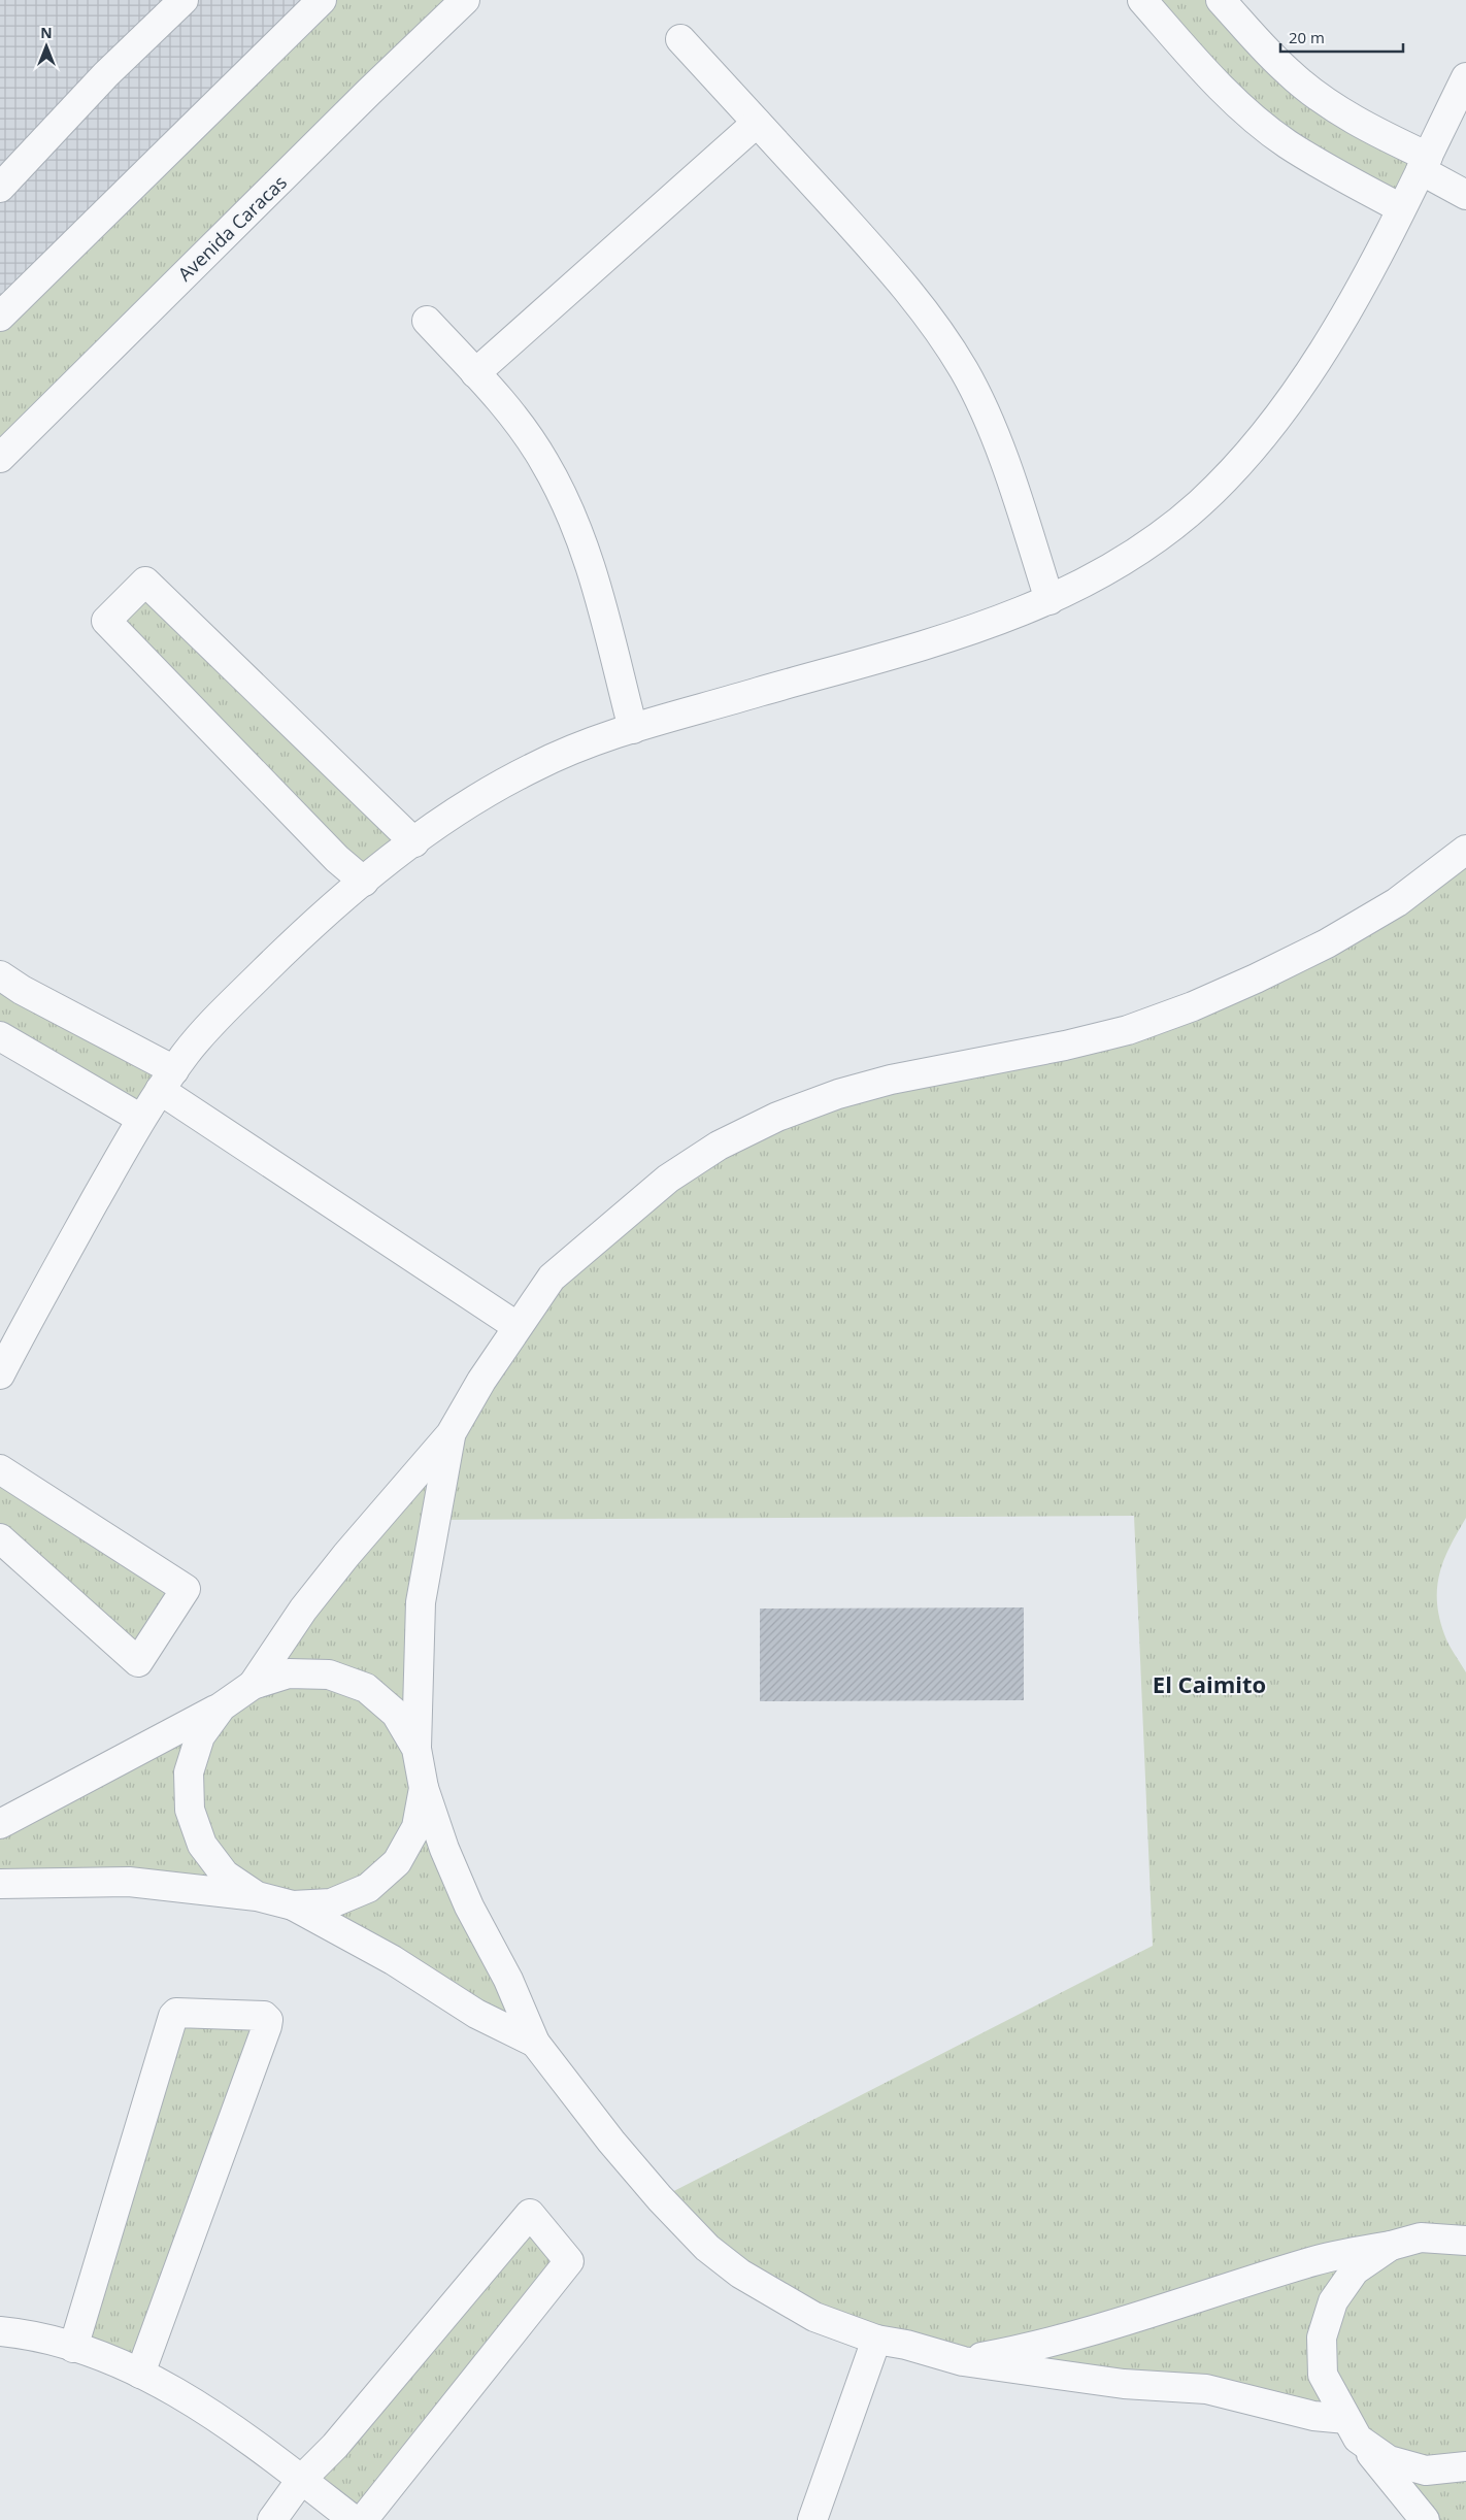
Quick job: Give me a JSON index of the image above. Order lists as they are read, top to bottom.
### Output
{
  "streets": {
    "street": ["Avenida Caracas"]
  },
  "districts": ["El Caimito"],
  "scale_bar": "20 m",
  "north": "top"
}
